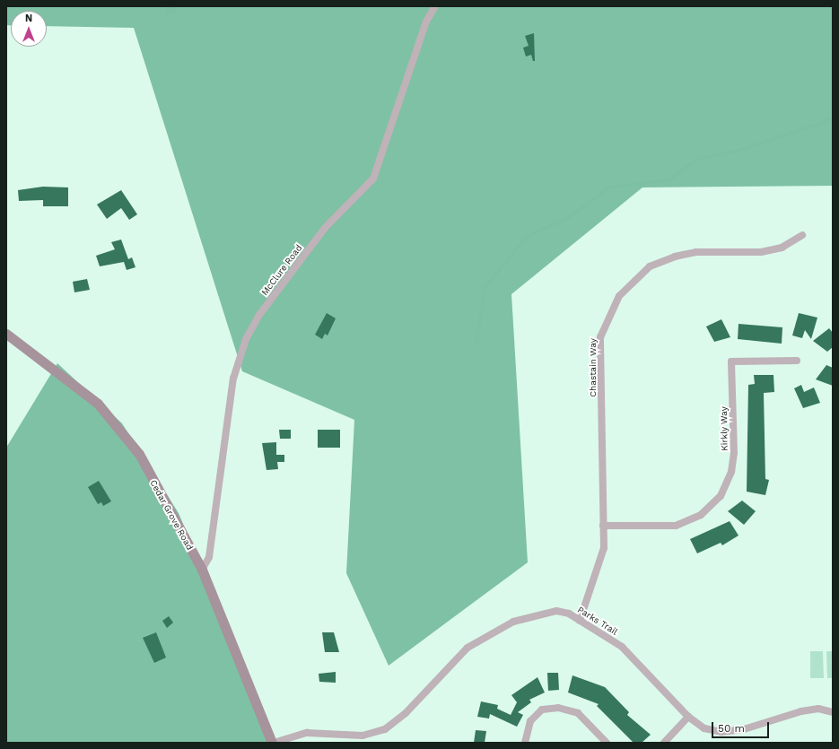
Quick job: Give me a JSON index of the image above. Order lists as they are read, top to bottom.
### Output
{
  "streets": {
    "main road": ["Cedar Grove Road"],
    "street": [
      "McClure Road",
      "Chastain Way",
      "Kirkly Way",
      "Parks Trail"
    ]
  },
  "crossings": [
    ["McClure Road", "Cedar Grove Road"],
    ["Chastain Way", "Kirkly Way"],
    ["Chastain Way", "Parks Trail"],
    ["Cedar Grove Road", "Parks Trail"]
  ],
  "scale_bar": "50 m",
  "north": "top"
}
